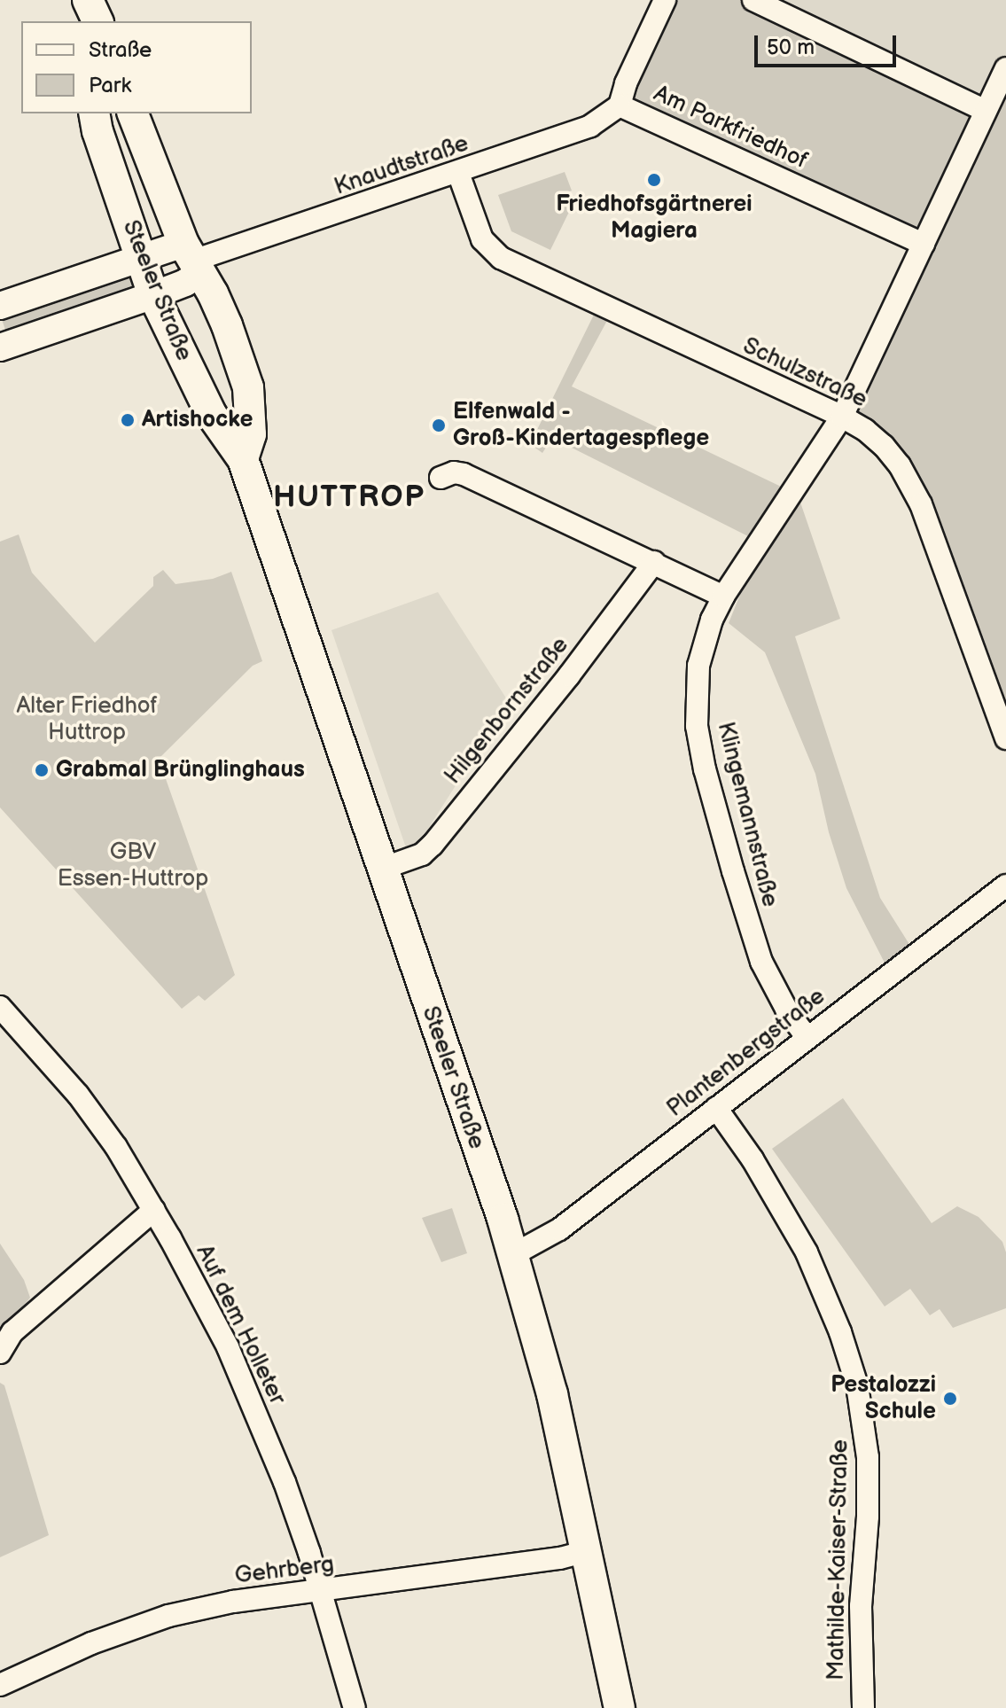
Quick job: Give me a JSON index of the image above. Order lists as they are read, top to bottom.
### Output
{
  "streets": {
    "main road": ["Steeler Straße"],
    "street": [
      "Am Parkfriedhof",
      "Knaudtstraße",
      "Schulzstraße",
      "Hilgenbornstraße",
      "Klingemannstraße",
      "Plantenbergstraße",
      "Auf dem Holleter",
      "Mathilde-Kaiser-Straße",
      "Gehrberg"
    ]
  },
  "crossings": [
    ["Am Parkfriedhof", "Knaudtstraße"],
    ["Knaudtstraße", "Steeler Straße"],
    ["Knaudtstraße", "Schulzstraße"],
    ["Steeler Straße", "Hilgenbornstraße"],
    ["Steeler Straße", "Plantenbergstraße"],
    ["Steeler Straße", "Gehrberg"],
    ["Schulzstraße", "Klingemannstraße"],
    ["Klingemannstraße", "Plantenbergstraße"],
    ["Plantenbergstraße", "Mathilde-Kaiser-Straße"],
    ["Auf dem Holleter", "Gehrberg"]
  ],
  "districts": ["HUTTROP"],
  "parks": ["Alter Friedhof Huttrop", "GBV Essen-Huttrop"],
  "places": [
    "Friedhofsgärtnerei Magiera",
    "Artishocke",
    "Elfenwald - Groß-Kindertagespflege",
    "Grabmal Brünglinghaus",
    "Pestalozzi Schule"
  ],
  "legend": ["Straße", "Park"],
  "scale_bar": "50 m"
}
